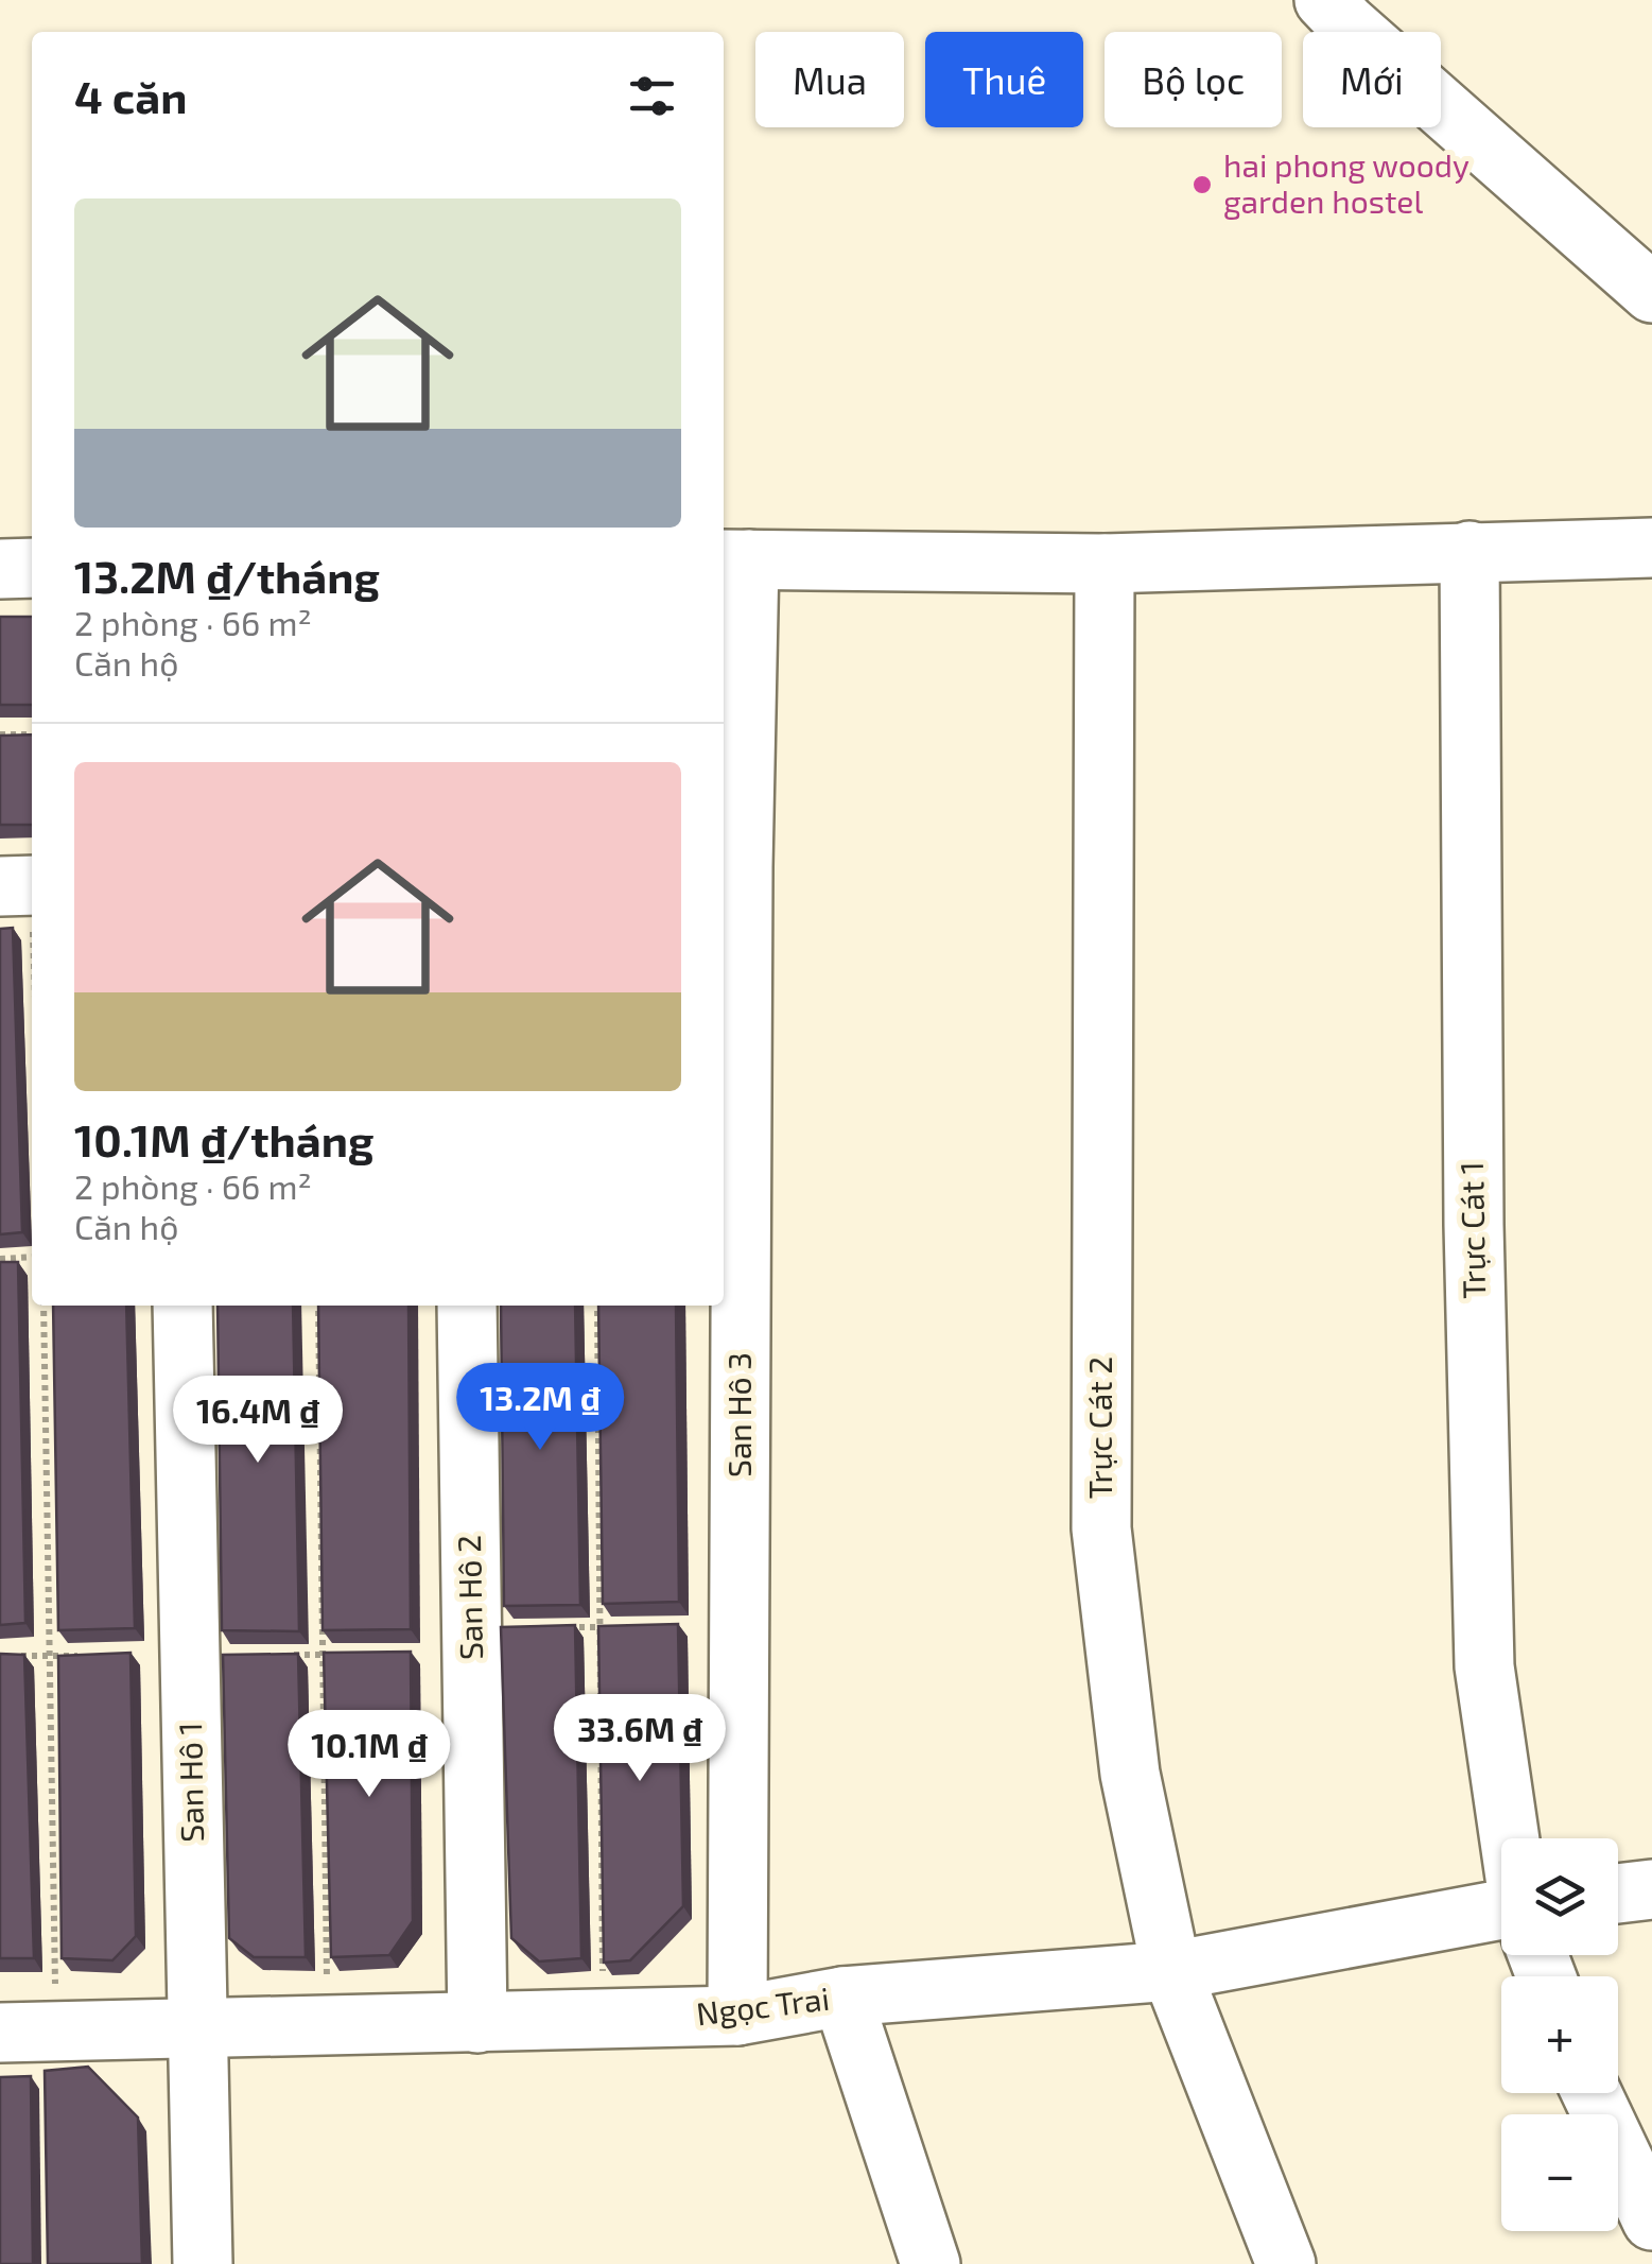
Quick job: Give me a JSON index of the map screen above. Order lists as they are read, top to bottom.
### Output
{
  "streets": {
    "street": [
      "Trực Cát 1",
      "San Hô 3",
      "Trực Cát 2",
      "San Hô 2",
      "San Hô 1",
      "Ngọc Trai"
    ]
  },
  "crossings": [
    ["San Hô 3", "Ngọc Trai"],
    ["Trực Cát 2", "Ngọc Trai"],
    ["San Hô 2", "Ngọc Trai"],
    ["San Hô 1", "Ngọc Trai"]
  ],
  "places": ["hai phong woody garden hostel"],
  "page": {
    "chip": [
      "Mua",
      "Thuê",
      "Bộ lọc",
      "Mới"
    ],
    "heading": "4 căn",
    "list": [
      {
        "name": "13.2M ₫/tháng",
        "note": "2 phòng · 66 m² · Căn hộ"
      },
      {
        "name": "10.1M ₫/tháng",
        "note": "2 phòng · 66 m² · Căn hộ"
      }
    ],
    "price": [
      "13.2M ₫",
      "16.4M ₫",
      "33.6M ₫",
      "10.1M ₫"
    ],
    "map_buttons": ["+", "−"]
  }
}
